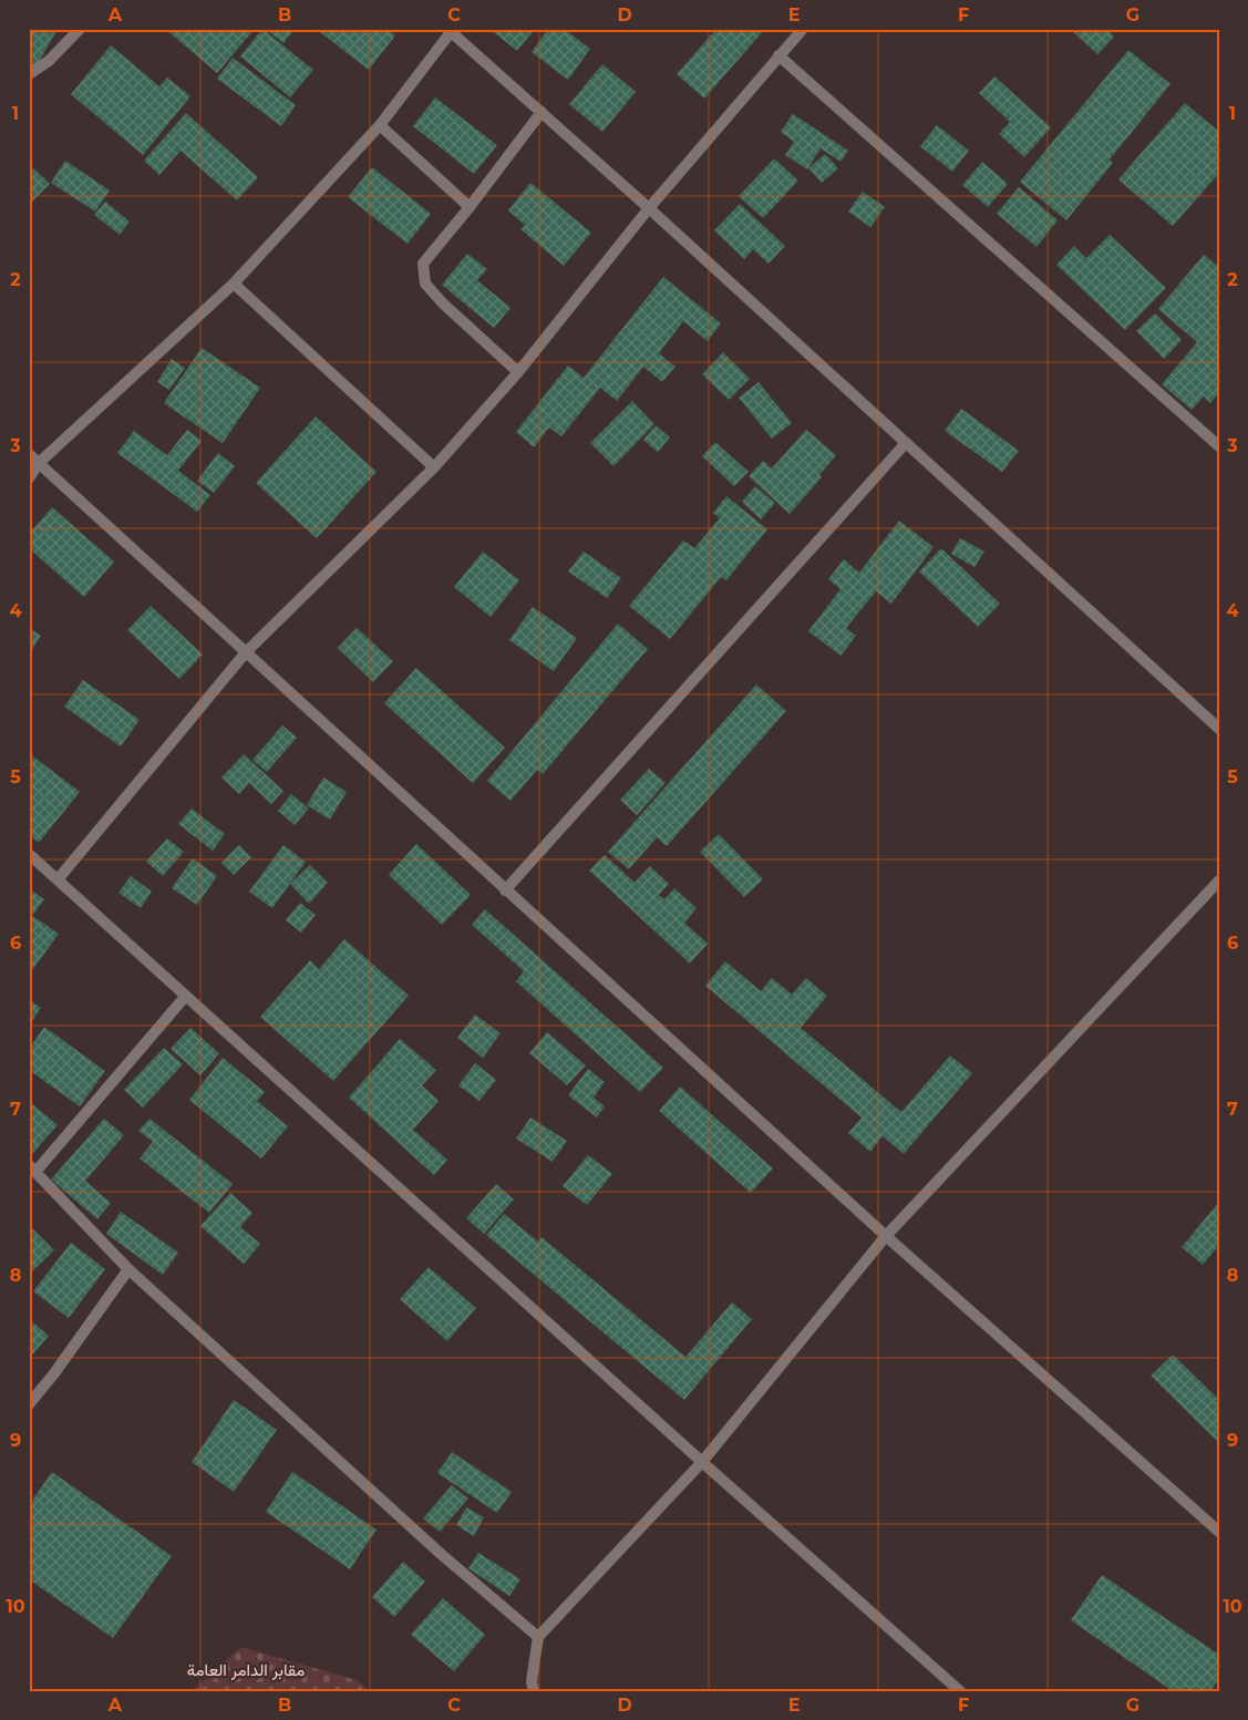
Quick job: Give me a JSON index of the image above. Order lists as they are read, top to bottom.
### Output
{
  "parks": ["مقابر الدامر العامة"],
  "grid": {
    "columns": [
      "A",
      "B",
      "C",
      "D",
      "E",
      "F",
      "G"
    ],
    "rows": [
      "1",
      "2",
      "3",
      "4",
      "5",
      "6",
      "7",
      "8",
      "9",
      "10"
    ]
  }
}
